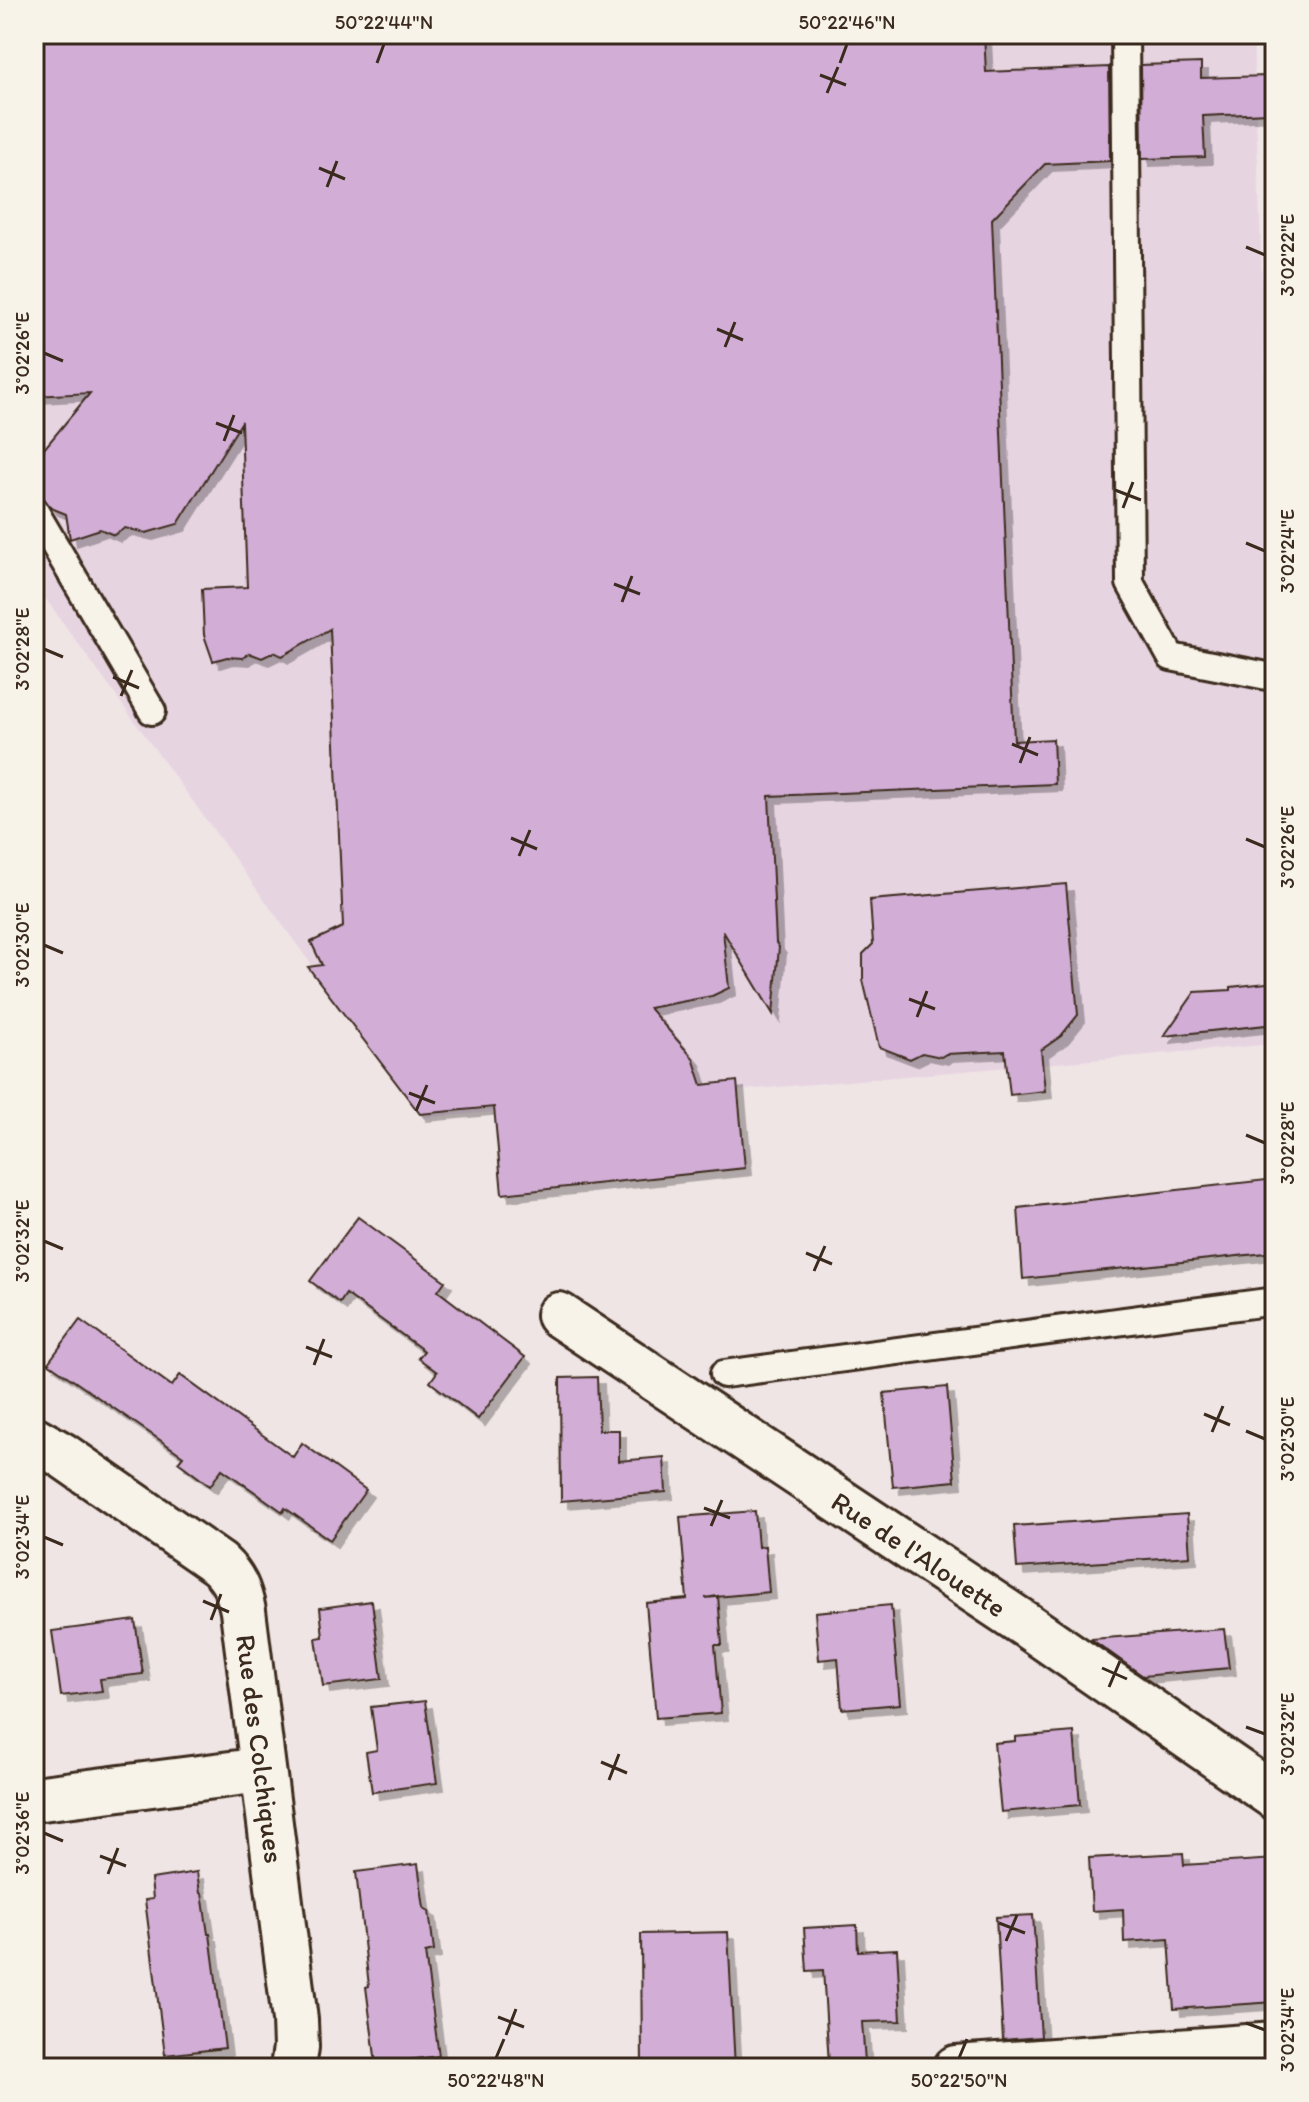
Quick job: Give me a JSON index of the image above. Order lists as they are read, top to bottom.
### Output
{
  "streets": {
    "street": ["Rue de l'Alouette", "Rue des Colchiques"]
  },
  "coordinates": [
    "50°22'44\"N",
    "50°22'46\"N",
    "3°02'22\"E",
    "3°02'26\"E",
    "3°02'24\"E",
    "3°02'28\"E",
    "3°02'30\"E",
    "3°02'32\"E",
    "3°02'34\"E",
    "3°02'36\"E",
    "50°22'48\"N",
    "50°22'50\"N"
  ]
}
